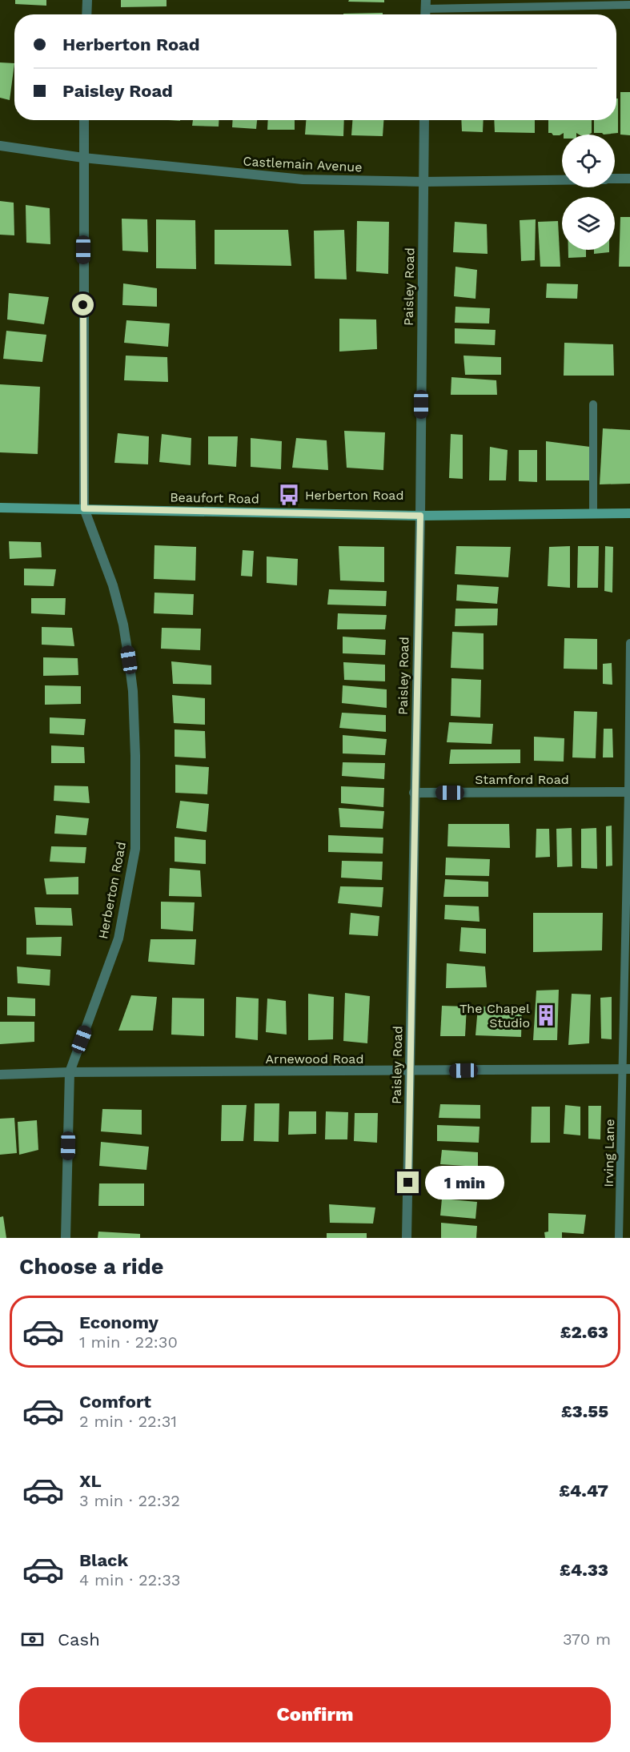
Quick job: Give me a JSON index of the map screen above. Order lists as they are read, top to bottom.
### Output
{
  "streets": {
    "street": [
      "Castlemain Avenue",
      "Paisley Road",
      "Beaufort Road",
      "Stamford Road",
      "Herberton Road",
      "Arnewood Road"
    ],
    "lane": ["Irving Lane"]
  },
  "crossings": [
    ["Castlemain Avenue", "Paisley Road"],
    ["Castlemain Avenue", "Herberton Road"],
    ["Paisley Road", "Beaufort Road"],
    ["Paisley Road", "Stamford Road"],
    ["Paisley Road", "Arnewood Road"],
    ["Beaufort Road", "Herberton Road"],
    ["Stamford Road", "Irving Lane"],
    ["Herberton Road", "Arnewood Road"],
    ["Arnewood Road", "Irving Lane"]
  ],
  "places": {
    "bus stop": ["Herberton Road"],
    "building": ["The Chapel Studio"]
  },
  "page": {
    "banner": ["Herberton Road", "Paisley Road"],
    "bubble": "1 min",
    "heading": "Choose a ride",
    "list": [
      {
        "name": "Economy",
        "note": "1 min · 22:30",
        "value": "£2.63"
      },
      {
        "name": "Comfort",
        "note": "2 min · 22:31",
        "value": "£3.55"
      },
      {
        "name": "XL",
        "note": "3 min · 22:32",
        "value": "£4.47"
      },
      {
        "name": "Black",
        "note": "4 min · 22:33",
        "value": "£4.33"
      }
    ],
    "pay": ["Cash", "370 m"],
    "buttons": "Confirm"
  }
}
